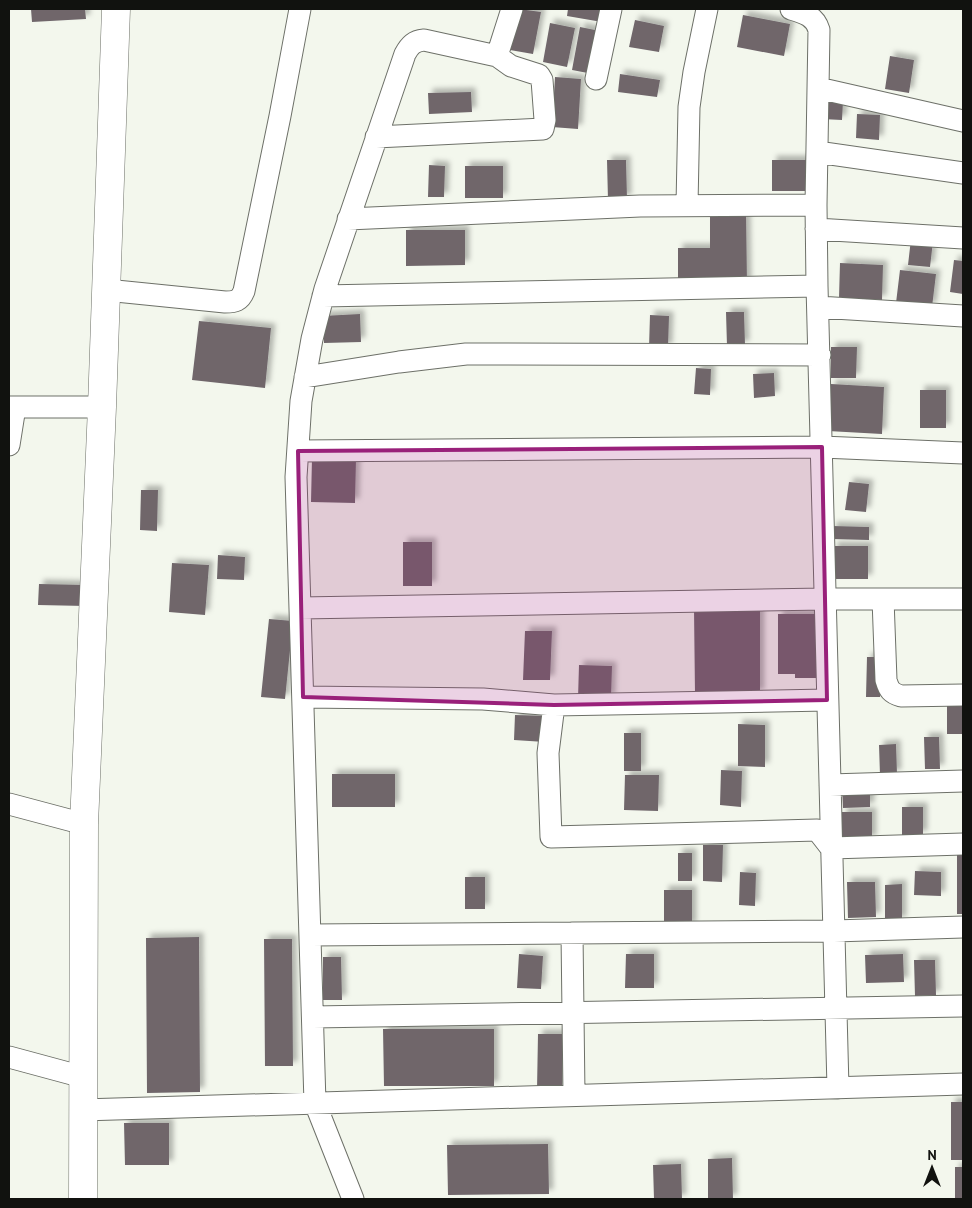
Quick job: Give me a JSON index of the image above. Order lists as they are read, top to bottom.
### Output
{
  "north": "top"
}
